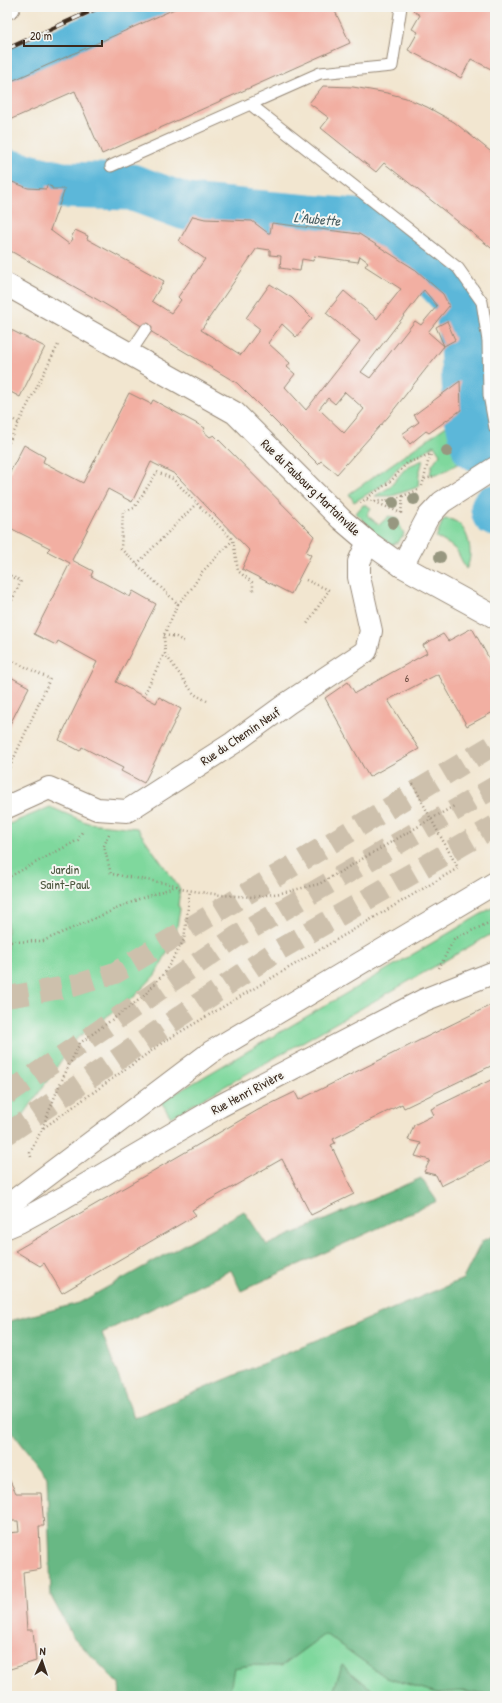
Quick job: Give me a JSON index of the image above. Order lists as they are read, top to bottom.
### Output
{
  "streets": {
    "main road": ["Rue du Faubourg Martainville", "Rue du Chemin Neuf", "Rue Henri Rivière"]
  },
  "crossings": [
    ["Rue du Faubourg Martainville", "Rue du Chemin Neuf"]
  ],
  "water": ["L'Aubette"],
  "parks": ["Jardin Saint-Paul"],
  "house_numbers": ["6"],
  "scale_bar": "20 m",
  "north": "top"
}
